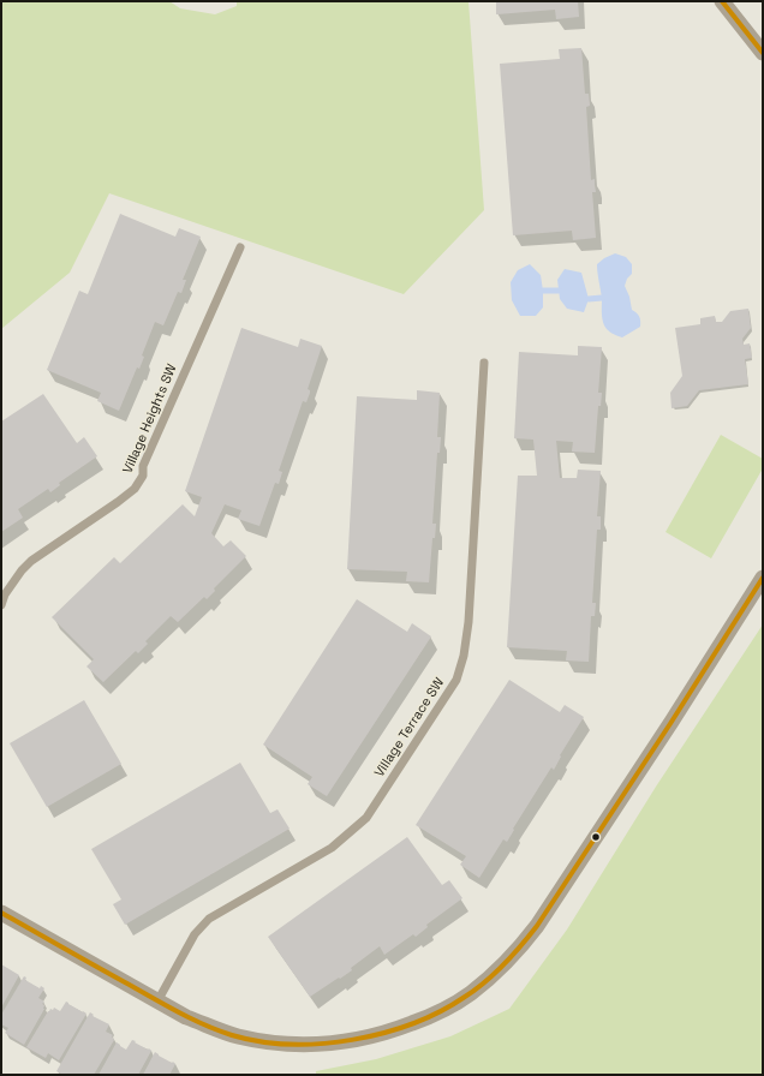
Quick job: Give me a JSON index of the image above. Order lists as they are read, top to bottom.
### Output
{
  "streets": {
    "lane": ["Village Heights SW", "Village Terrace SW"]
  }
}
